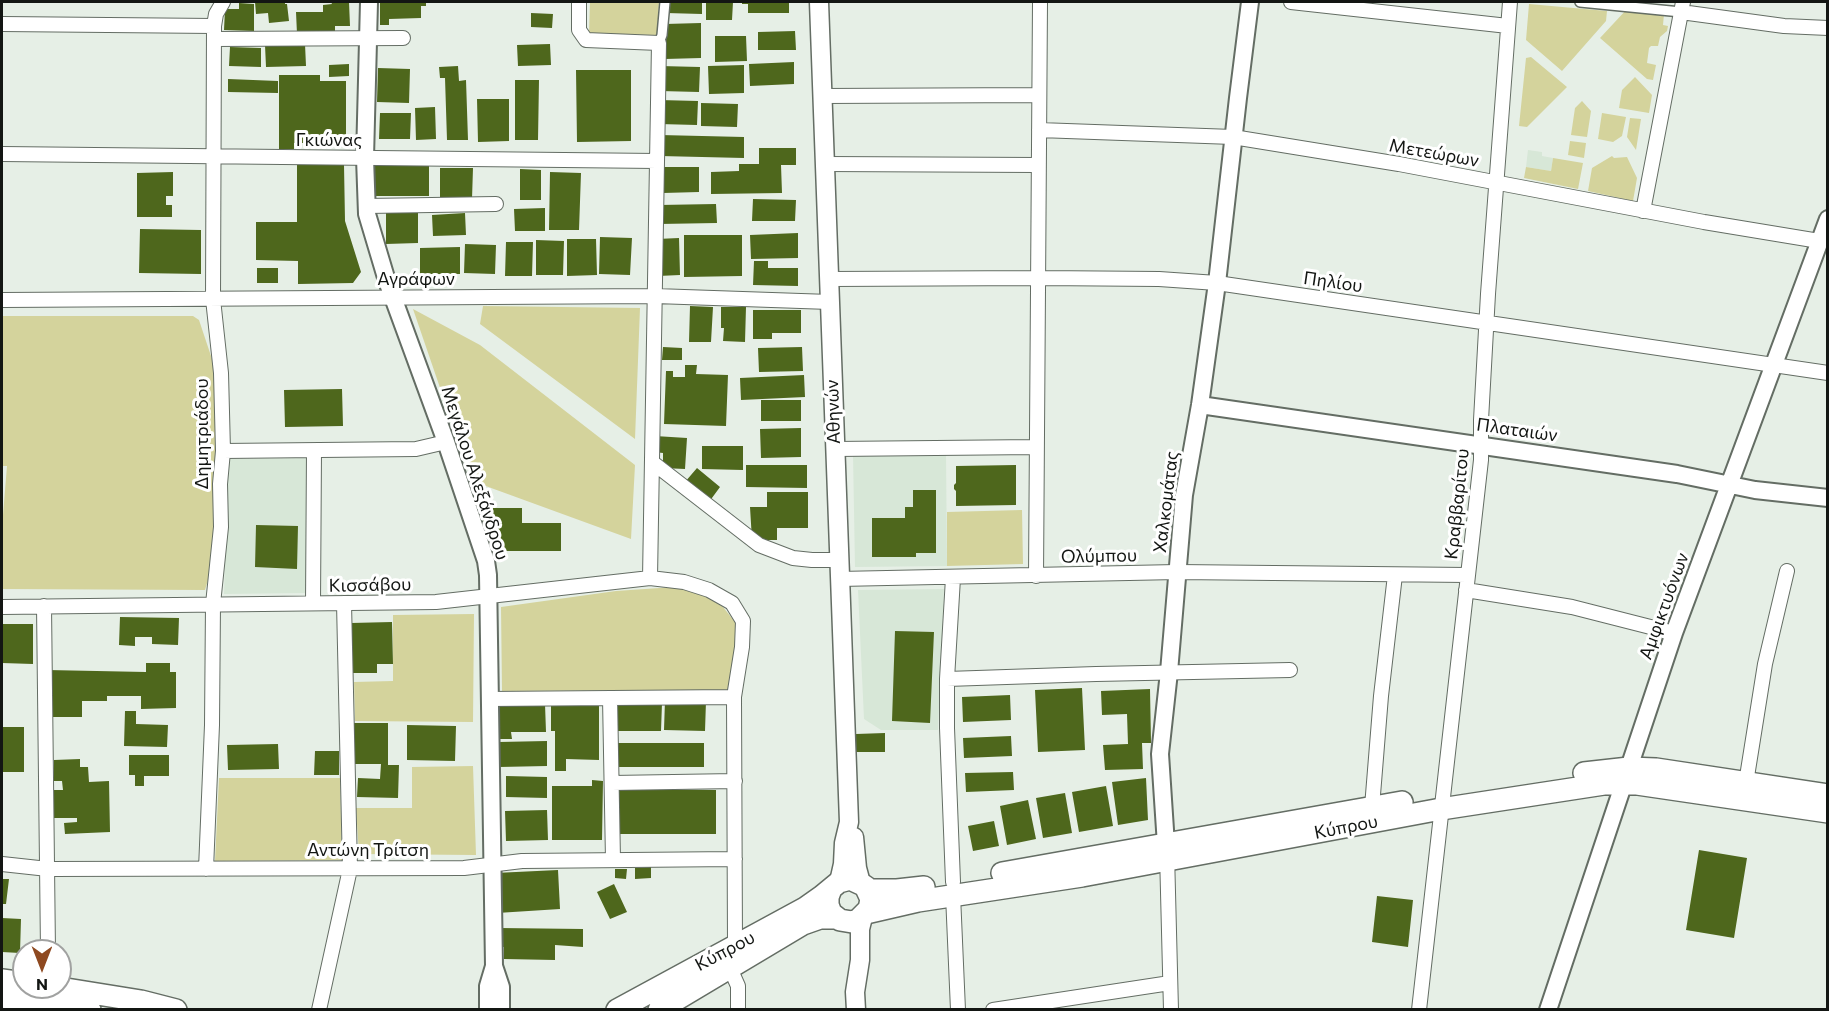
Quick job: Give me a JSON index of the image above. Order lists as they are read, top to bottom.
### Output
{
  "streets": {
    "main road": ["Αθηνών", "Κύπρου"],
    "street": [
      "Γκιώνας",
      "Μετεώρων",
      "Αγράφων",
      "Πηλίου",
      "Πλαταιών",
      "Δημητριάδου",
      "Μεγάλου Αλεξάνδρου",
      "Χαλκομάτας",
      "Κραββαρίτου",
      "Ολύμπου",
      "Κισσάβου",
      "Αμφικτυόνων",
      "Αντώνη Τρίτση"
    ]
  },
  "crossings": [
    ["Γκιώνας", "Δημητριάδου"],
    ["Γκιώνας", "Μεγάλου Αλεξάνδρου"],
    ["Μετεώρων", "Χαλκομάτας"],
    ["Μετεώρων", "Κραββαρίτου"],
    ["Μετεώρων", "Αμφικτυόνων"],
    ["Αγράφων", "Αθηνών"],
    ["Αγράφων", "Δημητριάδου"],
    ["Αγράφων", "Μεγάλου Αλεξάνδρου"],
    ["Πηλίου", "Αθηνών"],
    ["Πηλίου", "Χαλκομάτας"],
    ["Πηλίου", "Κραββαρίτου"],
    ["Πηλίου", "Αμφικτυόνων"],
    ["Αθηνών", "Ολύμπου"],
    ["Αθηνών", "Κύπρου"],
    ["Πλαταιών", "Χαλκομάτας"],
    ["Πλαταιών", "Κραββαρίτου"],
    ["Πλαταιών", "Αμφικτυόνων"],
    ["Δημητριάδου", "Κισσάβου"],
    ["Δημητριάδου", "Αντώνη Τρίτση"],
    ["Μεγάλου Αλεξάνδρου", "Κισσάβου"],
    ["Μεγάλου Αλεξάνδρου", "Αντώνη Τρίτση"],
    ["Χαλκομάτας", "Ολύμπου"],
    ["Χαλκομάτας", "Κύπρου"],
    ["Κραββαρίτου", "Ολύμπου"],
    ["Κραββαρίτου", "Κύπρου"],
    ["Αμφικτυόνων", "Κύπρου"]
  ],
  "north": "bottom"
}
